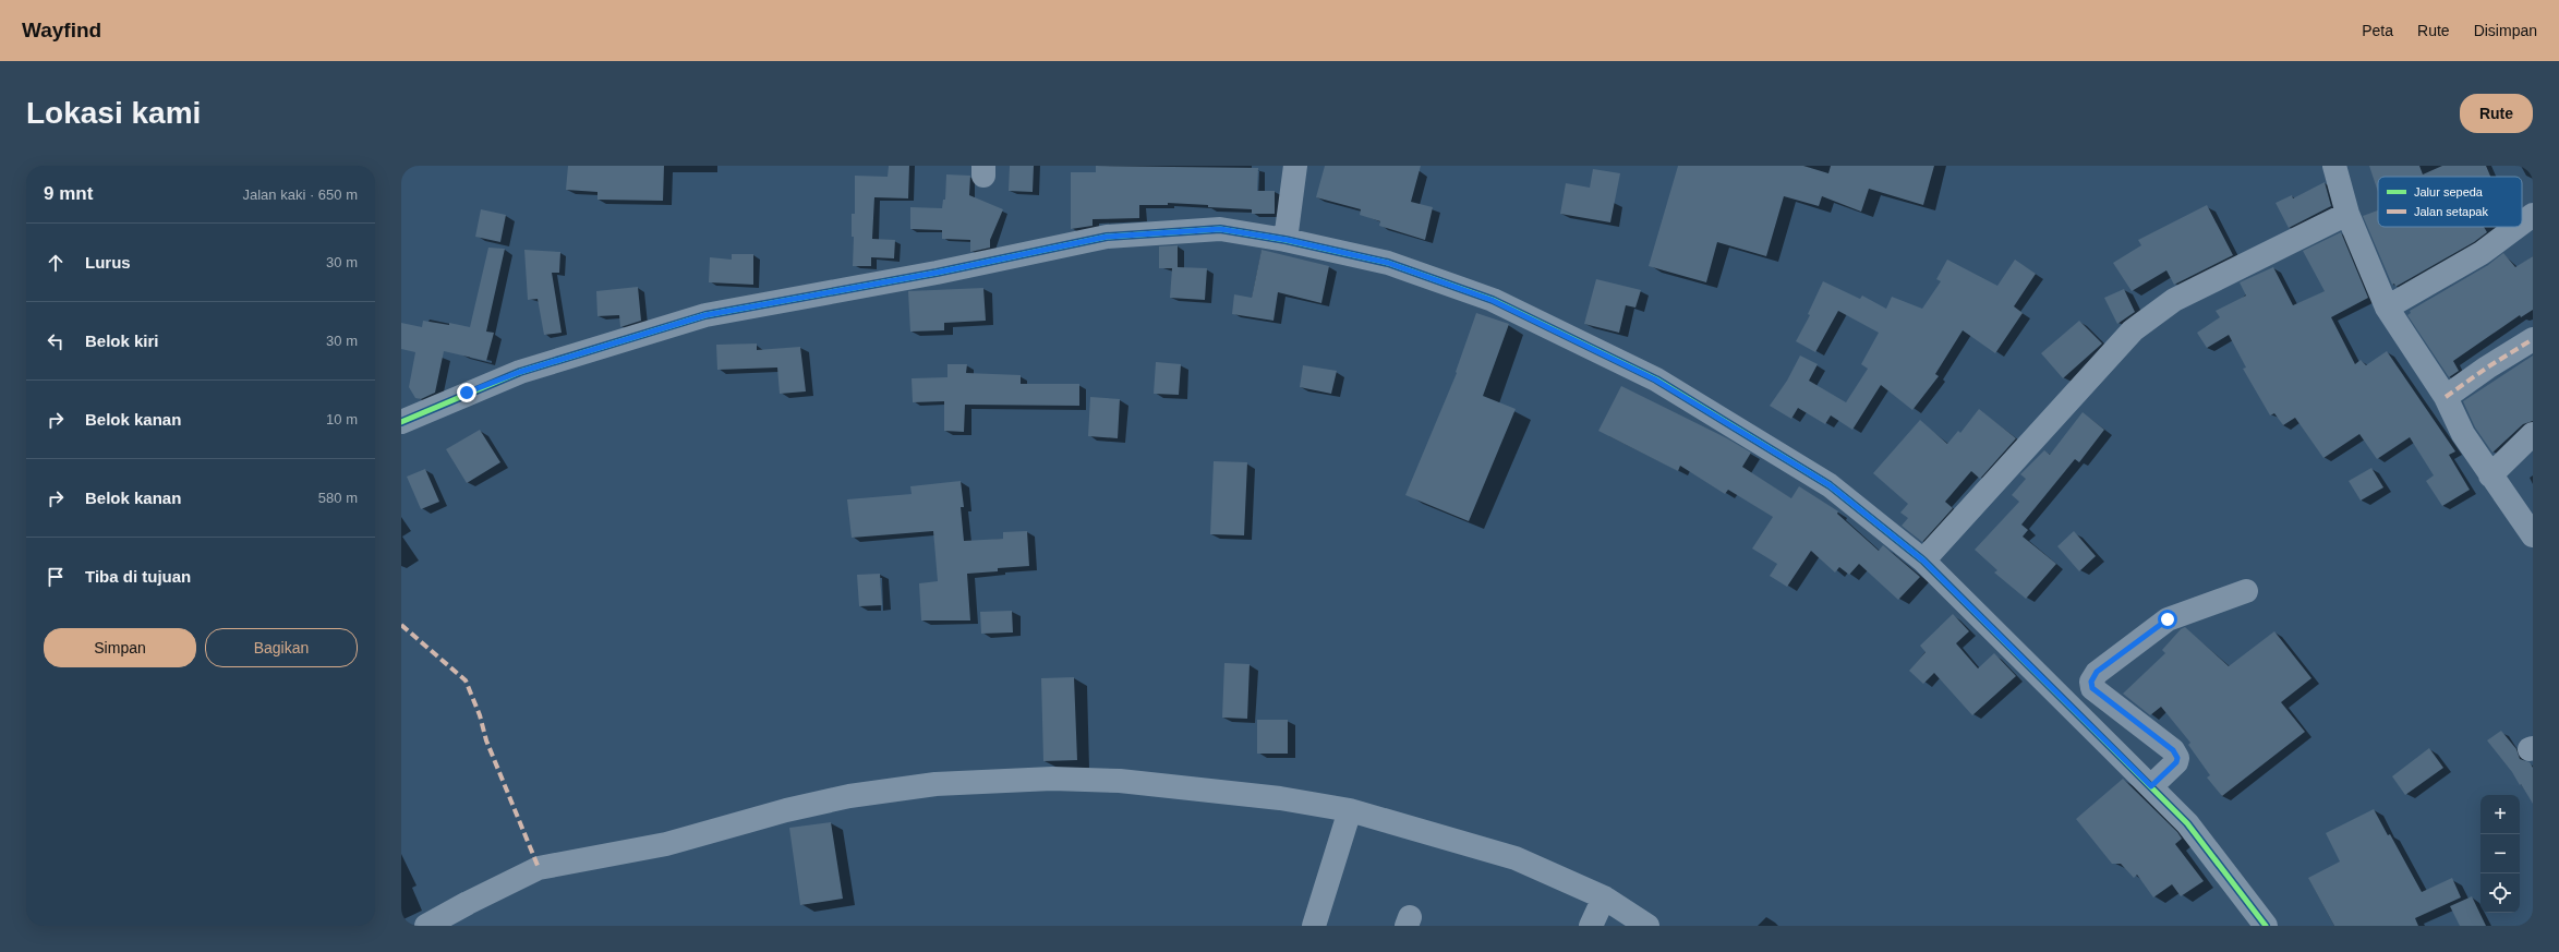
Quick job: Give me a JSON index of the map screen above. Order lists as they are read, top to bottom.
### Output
{
  "legend": ["Jalur sepeda", "Jalan setapak"],
  "page": {
    "header": "Wayfind",
    "nav": ["Peta", "Rute", "Disimpan"],
    "buttons": [
      "Rute",
      ["Simpan", "Bagikan"]
    ],
    "title": "Lokasi kami",
    "heading": ["9 mnt", "Jalan kaki · 650 m"],
    "list": [
      ["Lurus", "30 m"],
      ["Belok kiri", "30 m"],
      ["Belok kanan", "10 m"],
      ["Belok kanan", "580 m"],
      "Tiba di tujuan"
    ],
    "map_buttons": ["+", "−"]
  }
}
